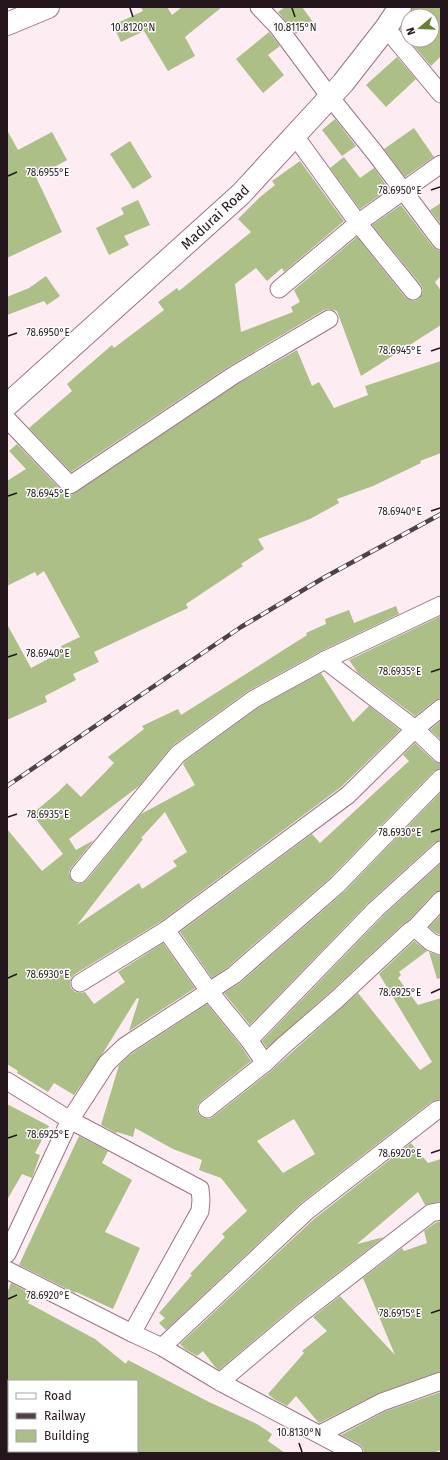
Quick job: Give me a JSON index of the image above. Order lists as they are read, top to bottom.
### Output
{
  "streets": {
    "main road": ["Madurai Road"]
  },
  "legend": ["Road", "Railway", "Building"],
  "north": "left",
  "coordinates": [
    "10.8115°N",
    "10.8120°N",
    "78.6955°E",
    "78.6950°E",
    "78.6945°E",
    "78.6940°E",
    "78.6935°E",
    "78.6930°E",
    "78.6925°E",
    "78.6920°E",
    "78.6915°E",
    "10.8130°N"
  ]
}
